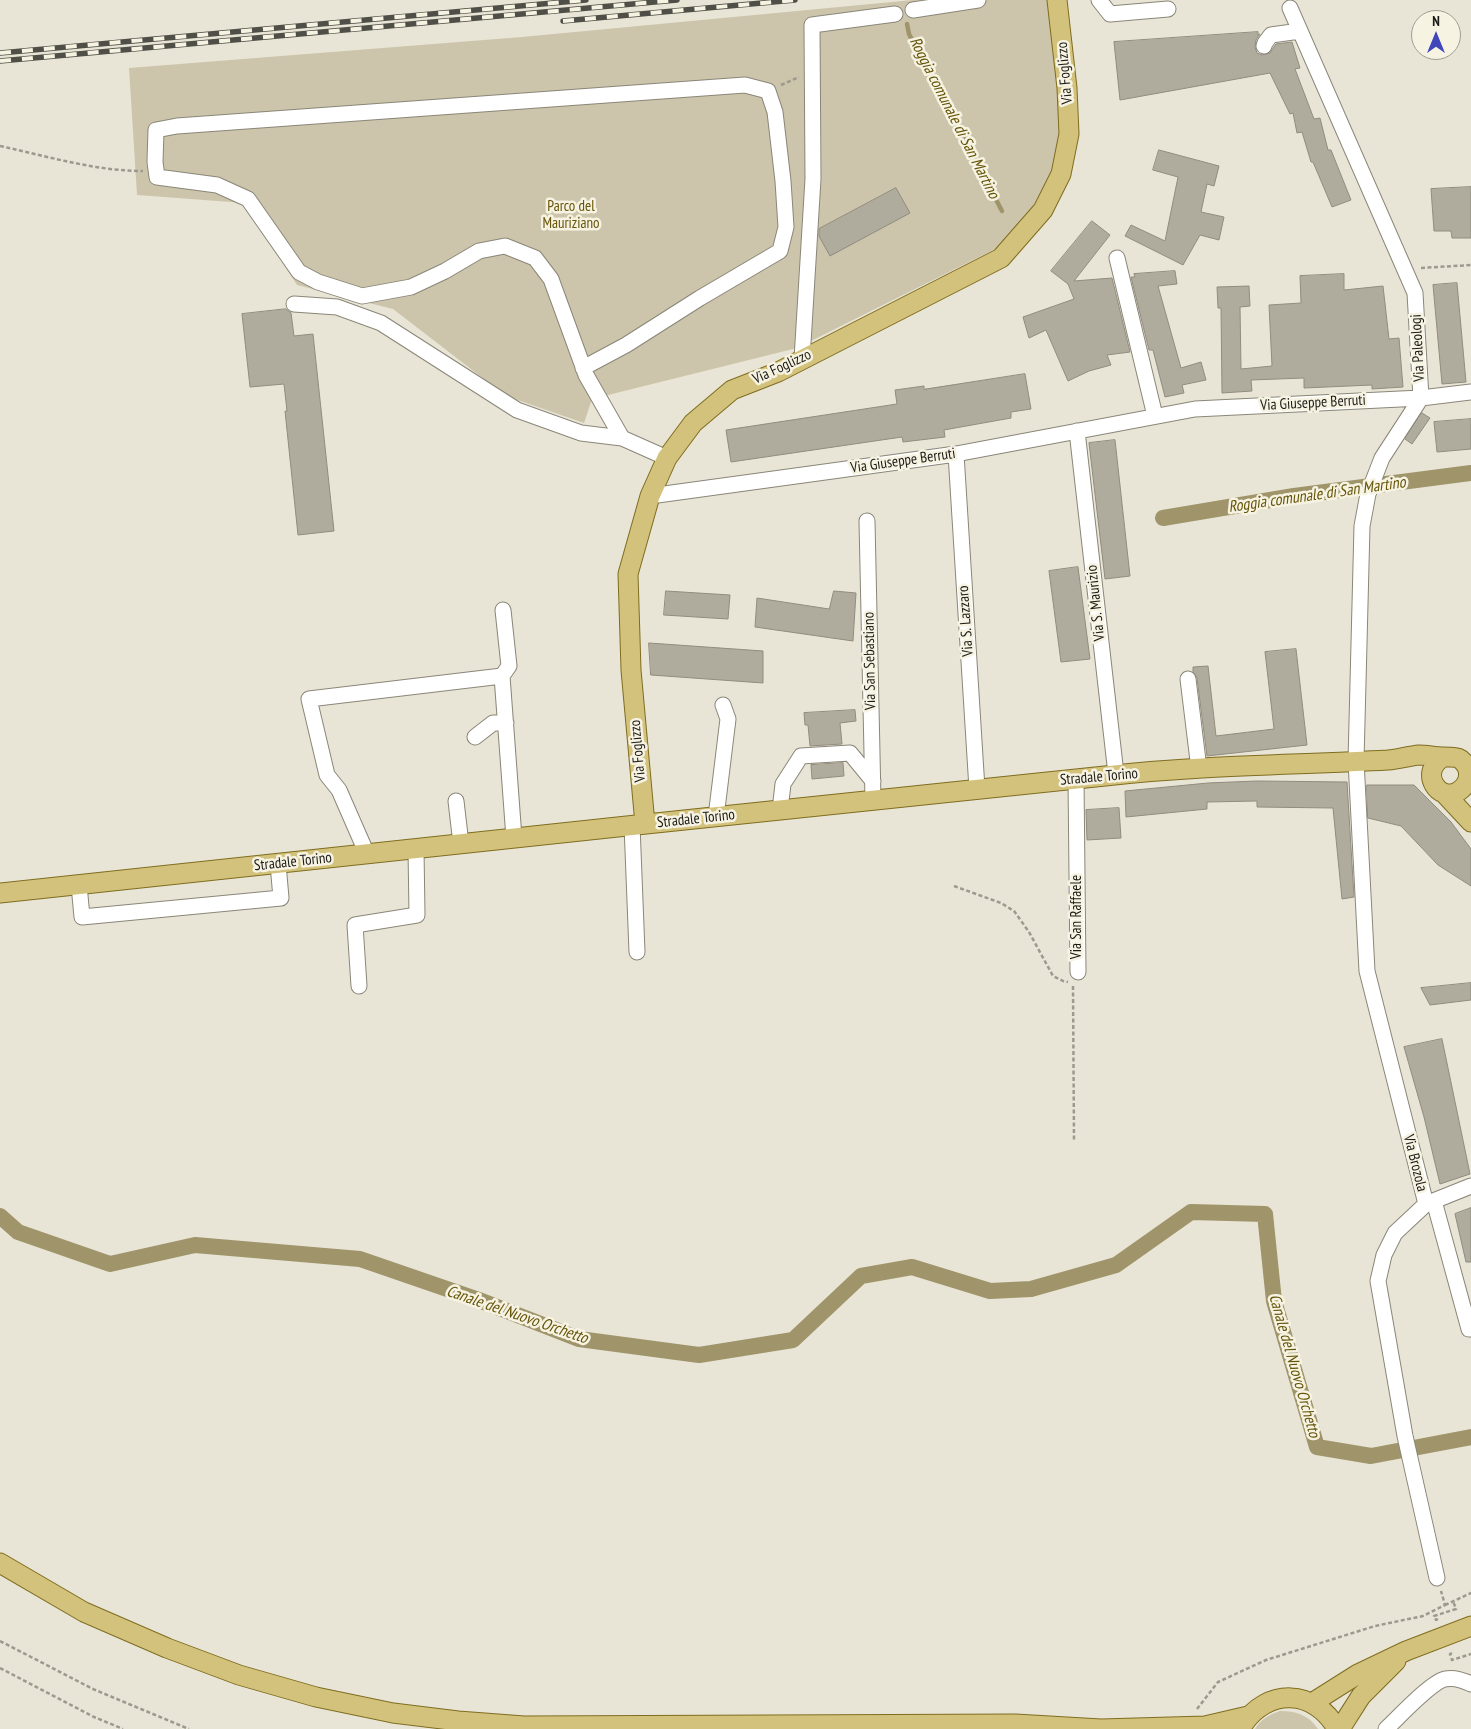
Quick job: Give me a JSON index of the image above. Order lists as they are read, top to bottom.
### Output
{
  "streets": {
    "main road": ["Via Foglizzo", "Stradale Torino"],
    "street": [
      "Via Paleologi",
      "Via Giuseppe Berruti",
      "Via S. Maurizio",
      "Via S. Lazzaro",
      "Via San Sebastiano",
      "Via San Raffaele",
      "Via Brozola"
    ]
  },
  "crossings": [
    ["Via Foglizzo", "Via Giuseppe Berruti"],
    ["Via Foglizzo", "Stradale Torino"],
    ["Via Paleologi", "Via Giuseppe Berruti"],
    ["Via Paleologi", "Stradale Torino"],
    ["Via Paleologi", "Via Brozola"],
    ["Via Giuseppe Berruti", "Via S. Maurizio"],
    ["Via Giuseppe Berruti", "Via S. Lazzaro"],
    ["Via S. Maurizio", "Stradale Torino"],
    ["Via S. Lazzaro", "Stradale Torino"],
    ["Via San Sebastiano", "Stradale Torino"],
    ["Stradale Torino", "Via San Raffaele"],
    ["Stradale Torino", "Via Brozola"]
  ],
  "water": ["Roggia comunale di San Martino", "Canale del Nuovo Orchetto"],
  "parks": ["Parco del Mauriziano"],
  "north": "top"
}
